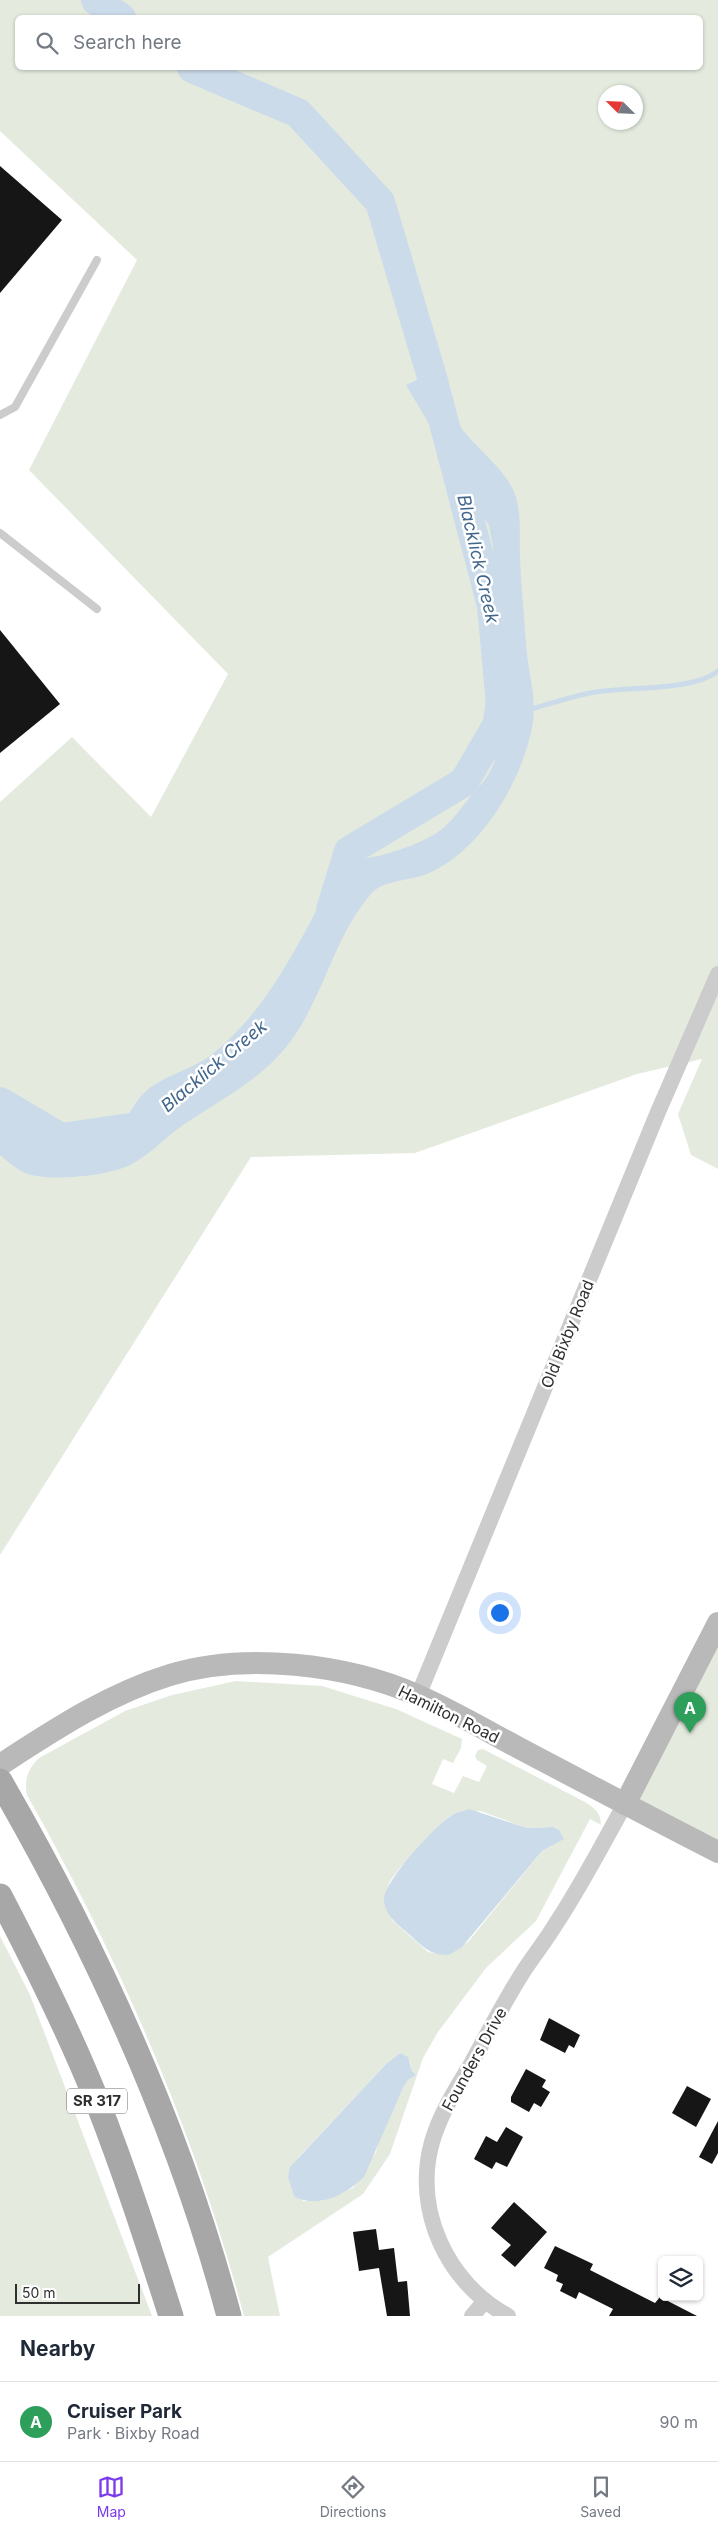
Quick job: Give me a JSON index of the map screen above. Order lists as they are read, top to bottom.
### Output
{
  "streets": {
    "main road": ["Hamilton Road", "SR 317"],
    "street": ["Old Bixby Road", "Founders Drive"]
  },
  "crossings": [
    ["Old Bixby Road", "Hamilton Road"],
    ["Hamilton Road", "Founders Drive"]
  ],
  "water": ["Blacklick Creek"],
  "scale_bar": "50 m",
  "north": "top left",
  "page": {
    "search": "Search here",
    "pins": "A",
    "scale": "50 m",
    "heading": "Nearby",
    "list": [
      {
        "mark": "A",
        "name": "Cruiser Park",
        "note": "Park · Bixby Road",
        "value": "90 m"
      }
    ],
    "nav": ["Map", "Directions", "Saved"]
  }
}
